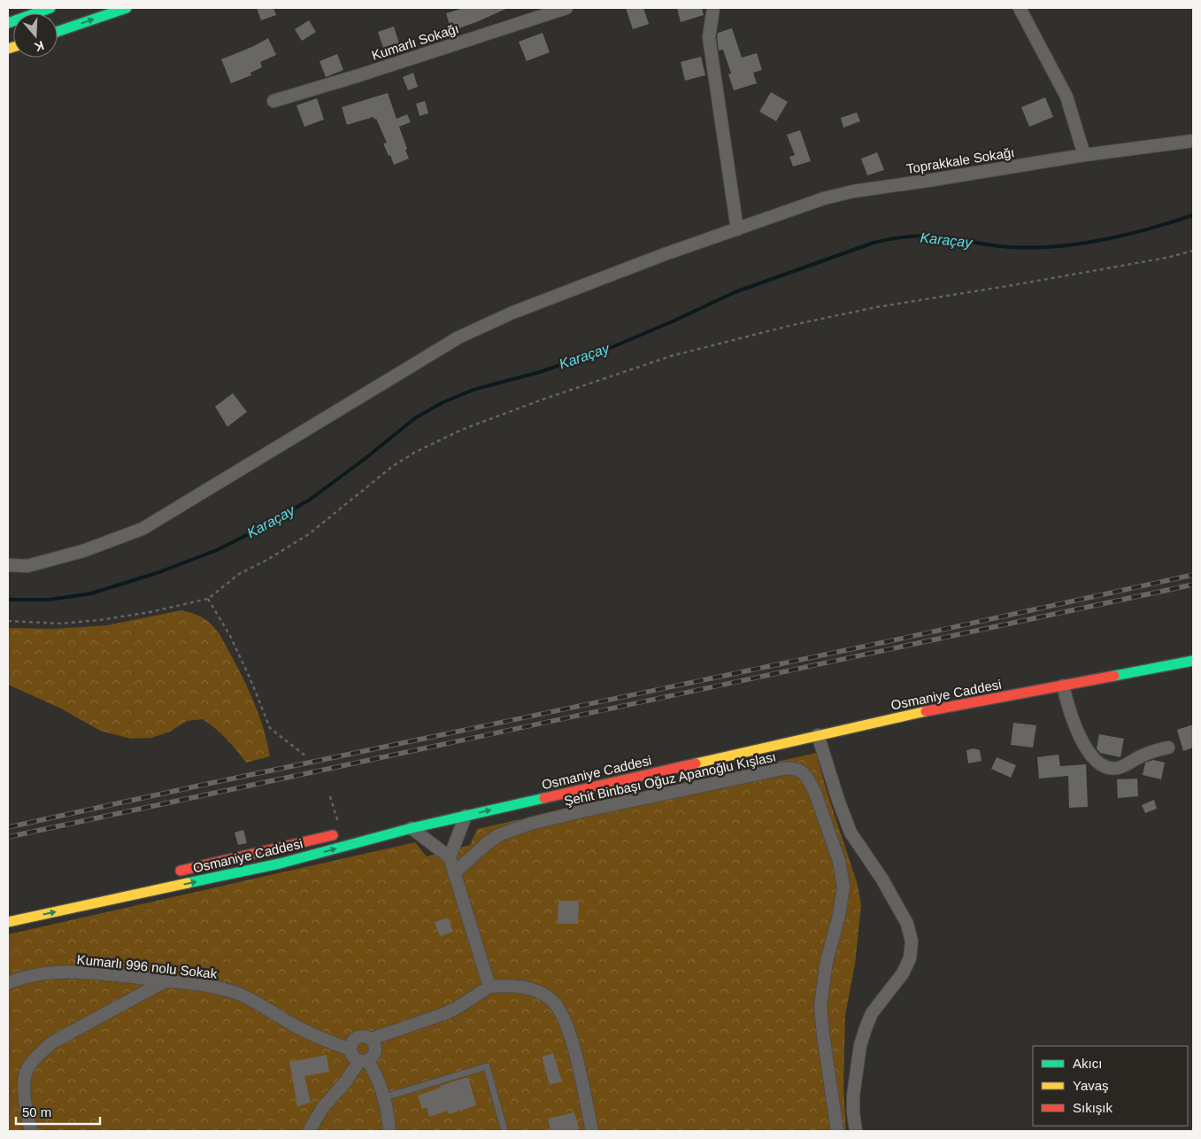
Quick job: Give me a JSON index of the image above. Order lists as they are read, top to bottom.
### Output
{
  "streets": {
    "highway": ["Osmaniye Caddesi"],
    "street": [
      "Kumarlı Sokağı",
      "Toprakkale Sokağı",
      "Şehit Binbaşı Oğuz Apanoğlu Kışlası",
      "Kumarlı 996 nolu Sokak"
    ]
  },
  "one_way": ["Osmaniye Caddesi"],
  "water": ["Karaçay"],
  "legend": ["Akıcı", "Yavaş", "Sıkışık"],
  "scale_bar": "50 m",
  "north": "bottom"
}
